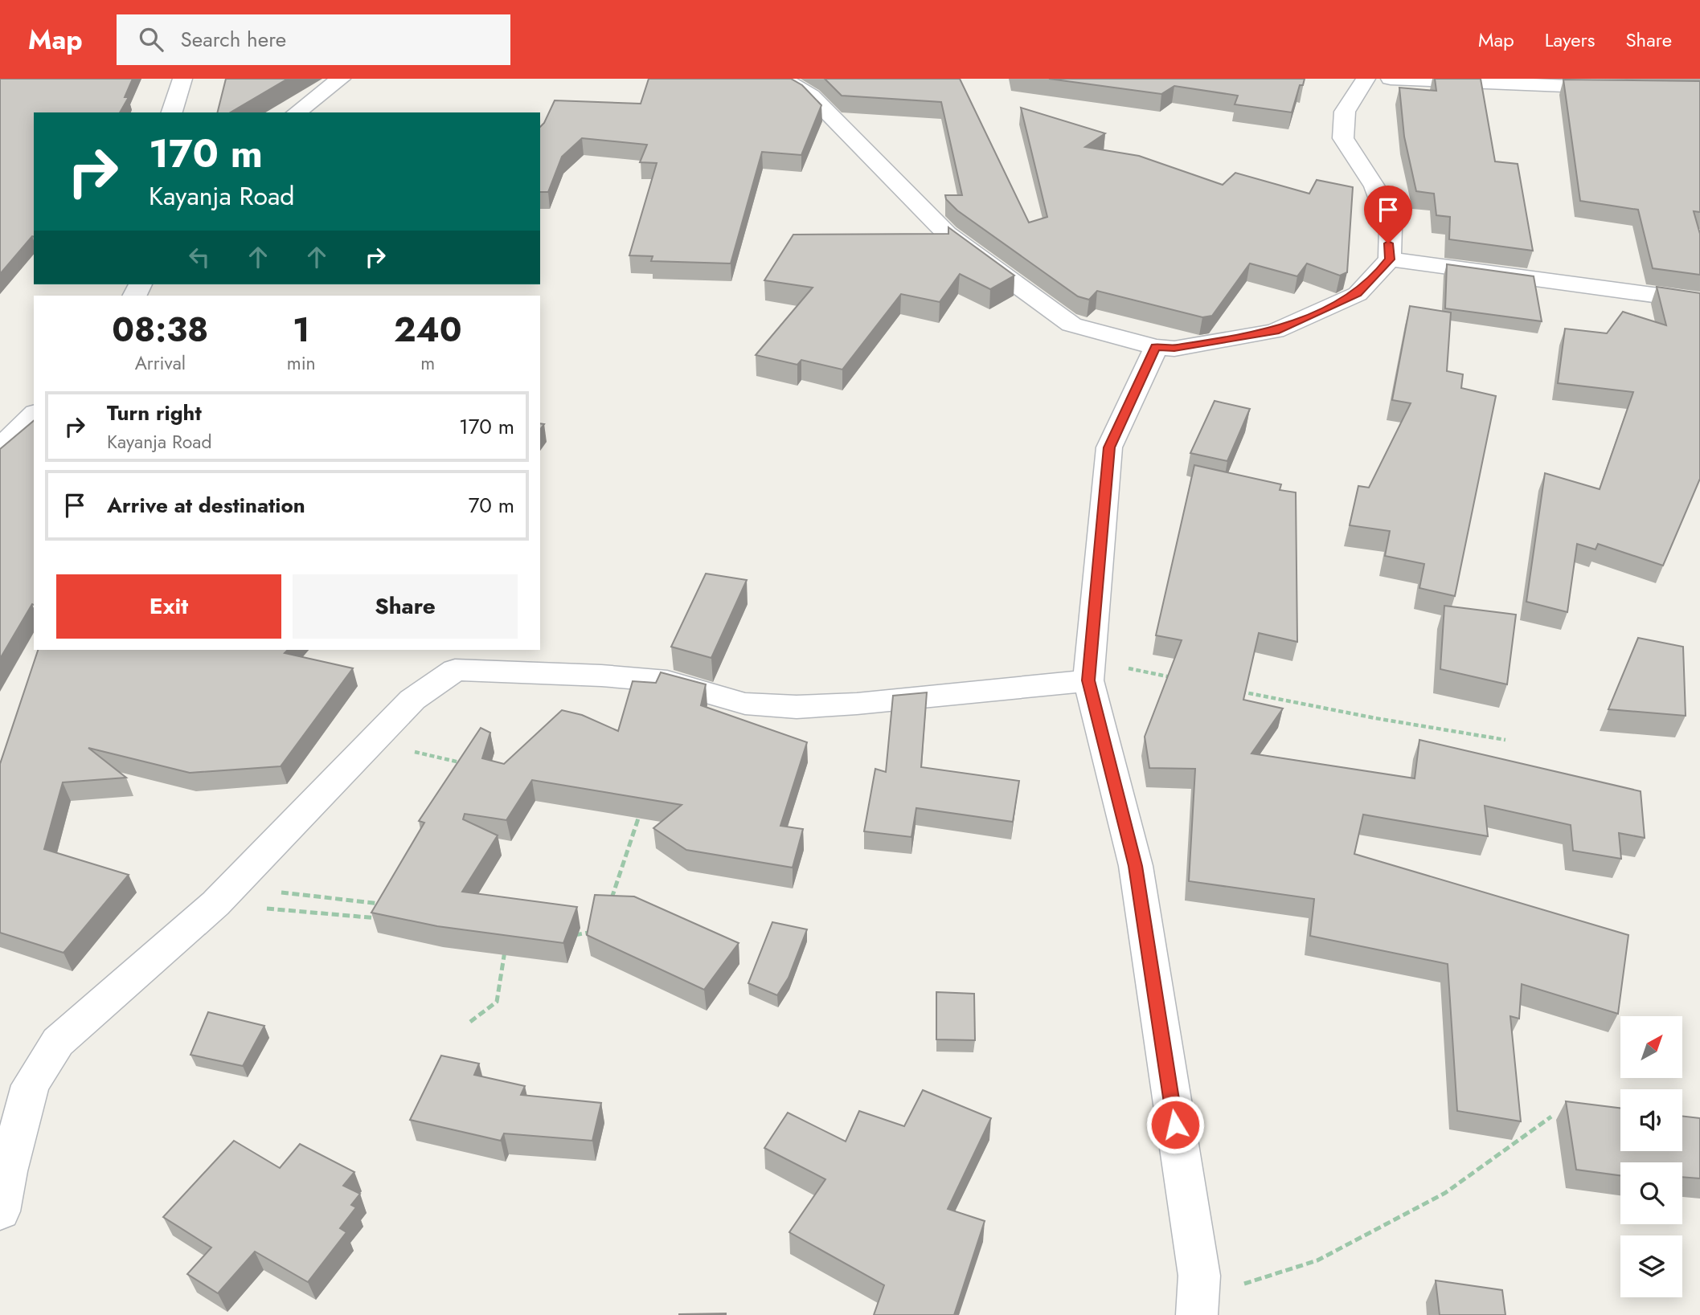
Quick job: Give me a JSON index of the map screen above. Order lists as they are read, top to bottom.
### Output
{
  "north": "top right",
  "page": {
    "header": "Map",
    "search": "Search here",
    "nav": ["Map", "Layers", "Share"],
    "turn": ["170 m", "Kayanja Road"],
    "eta": [
      "08:38",
      "Arrival",
      "1",
      "min",
      "240",
      "m"
    ],
    "list": [
      {
        "name": "Turn right",
        "note": "Kayanja Road",
        "value": "170 m"
      },
      {
        "name": "Arrive at destination",
        "value": "70 m"
      }
    ],
    "buttons": ["Exit", "Share"]
  }
}
